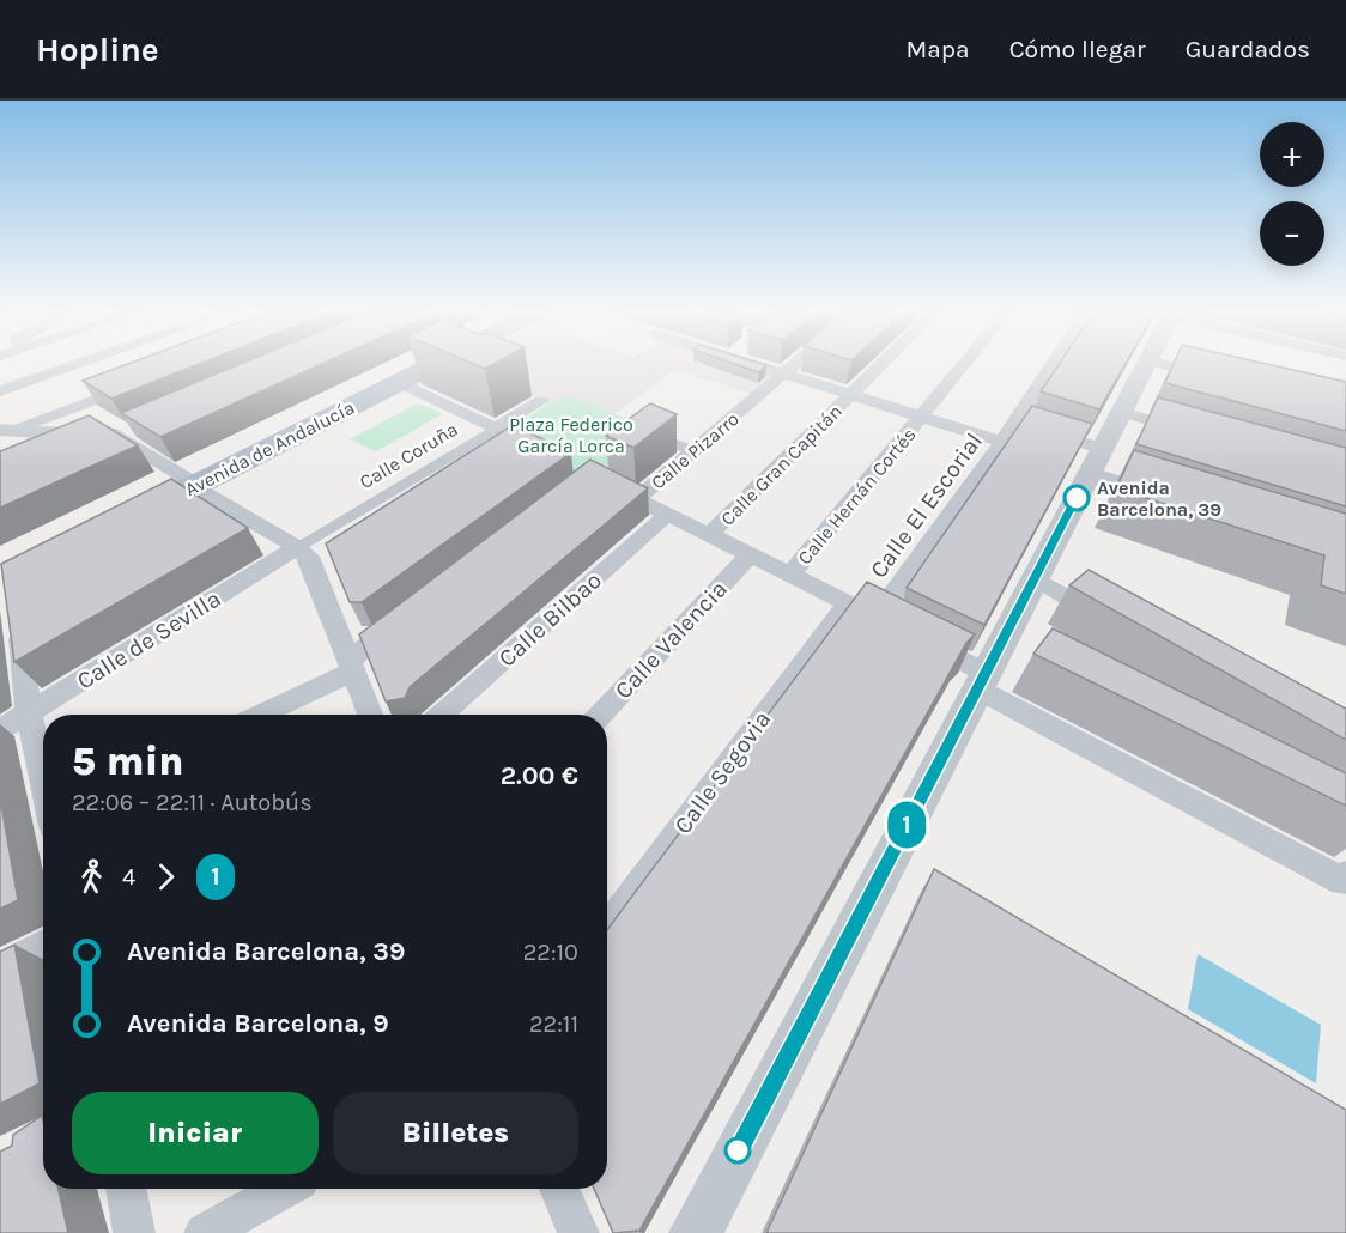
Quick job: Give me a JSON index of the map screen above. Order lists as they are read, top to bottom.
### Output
{
  "streets": {
    "main road": ["Avenida de Andalucía"],
    "street": [
      "Calle Pizarro",
      "Calle Coruña",
      "Calle Gran Capitán",
      "Calle Hernán Cortés",
      "Calle El Escorial",
      "Calle Bilbao",
      "Calle de Sevilla",
      "Calle Valencia",
      "Calle Segovia"
    ]
  },
  "crossings": [
    ["Calle Coruña", "Calle de Sevilla"]
  ],
  "parks": ["Plaza Federico García Lorca"],
  "places": ["Avenida Barcelona, 39"],
  "lines": ["bus line 1"],
  "page": {
    "header": "Hopline",
    "nav": ["Mapa", "Cómo llegar", "Guardados"],
    "on_map": "1",
    "map_buttons": ["+", "−"],
    "heading": ["5 min", "22:06 – 22:11 · Autobús", "2.00 €"],
    "legs": ["4", "1"],
    "list": [
      {
        "name": "Avenida Barcelona, 39",
        "value": "22:10"
      },
      {
        "name": "Avenida Barcelona, 9",
        "value": "22:11"
      }
    ],
    "buttons": ["Iniciar", "Billetes"]
  }
}
